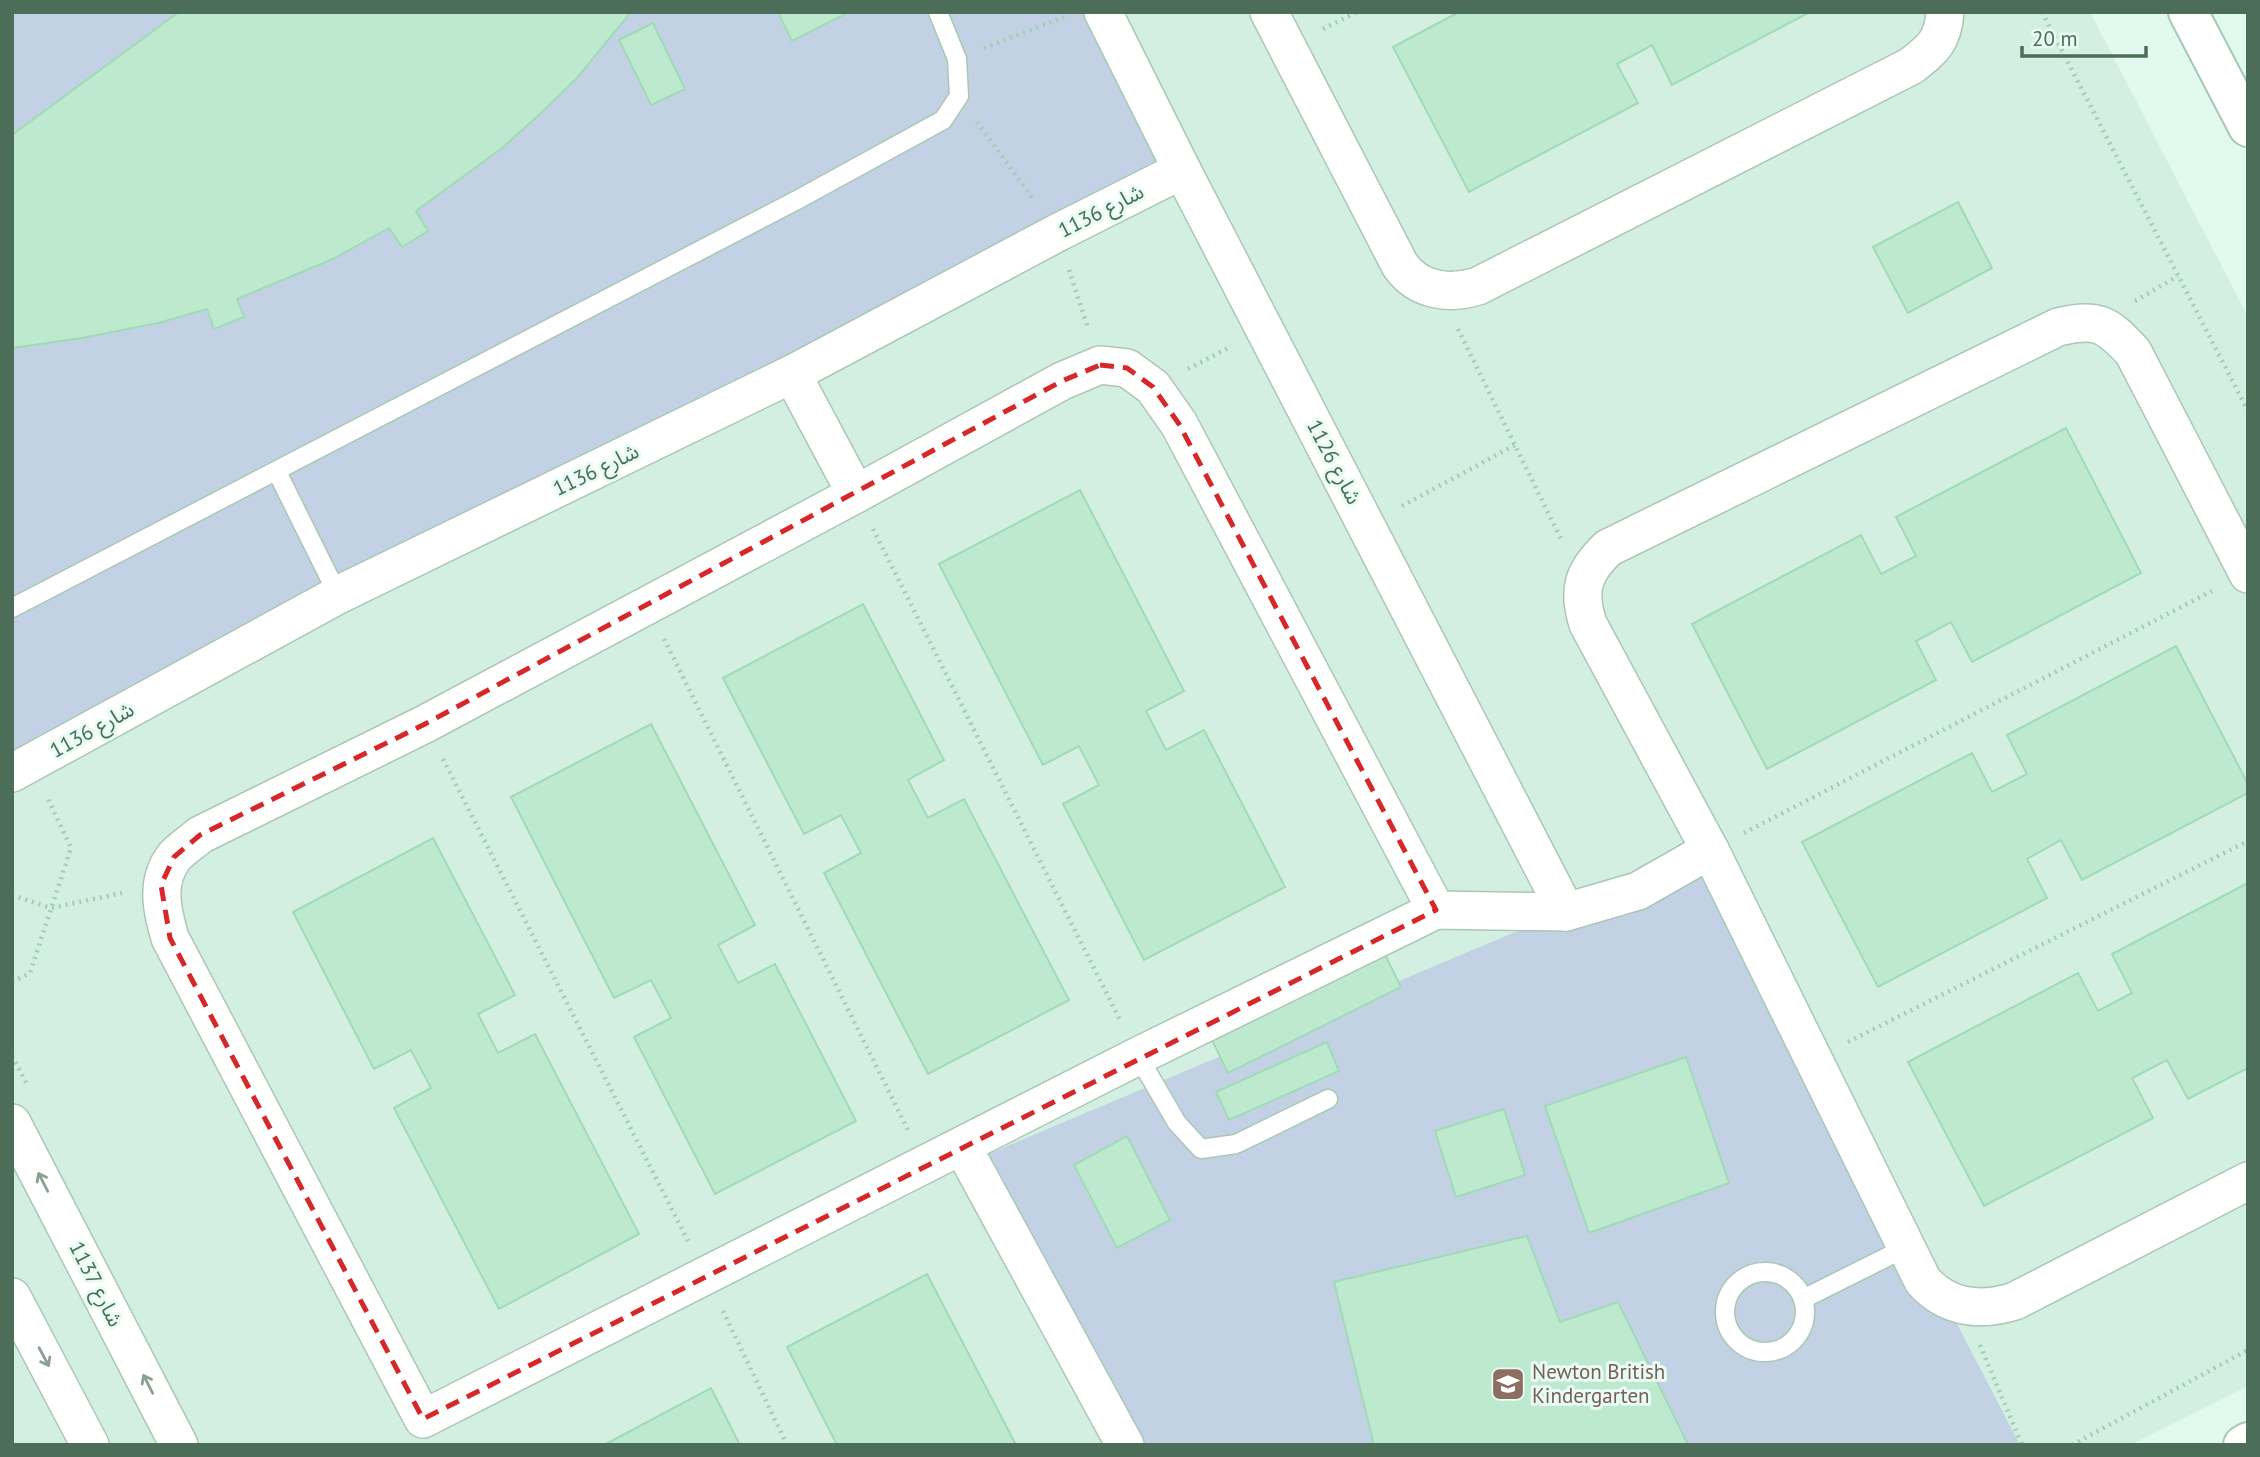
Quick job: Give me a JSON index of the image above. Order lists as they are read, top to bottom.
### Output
{
  "streets": {
    "street": ["شارع 1136", "شارع 1126", "شارع 1137"]
  },
  "crossings": [
    ["شارع 1136", "شارع 1126"]
  ],
  "places": {
    "school or university": ["Newton British Kindergarten"]
  },
  "scale_bar": "20 m"
}
